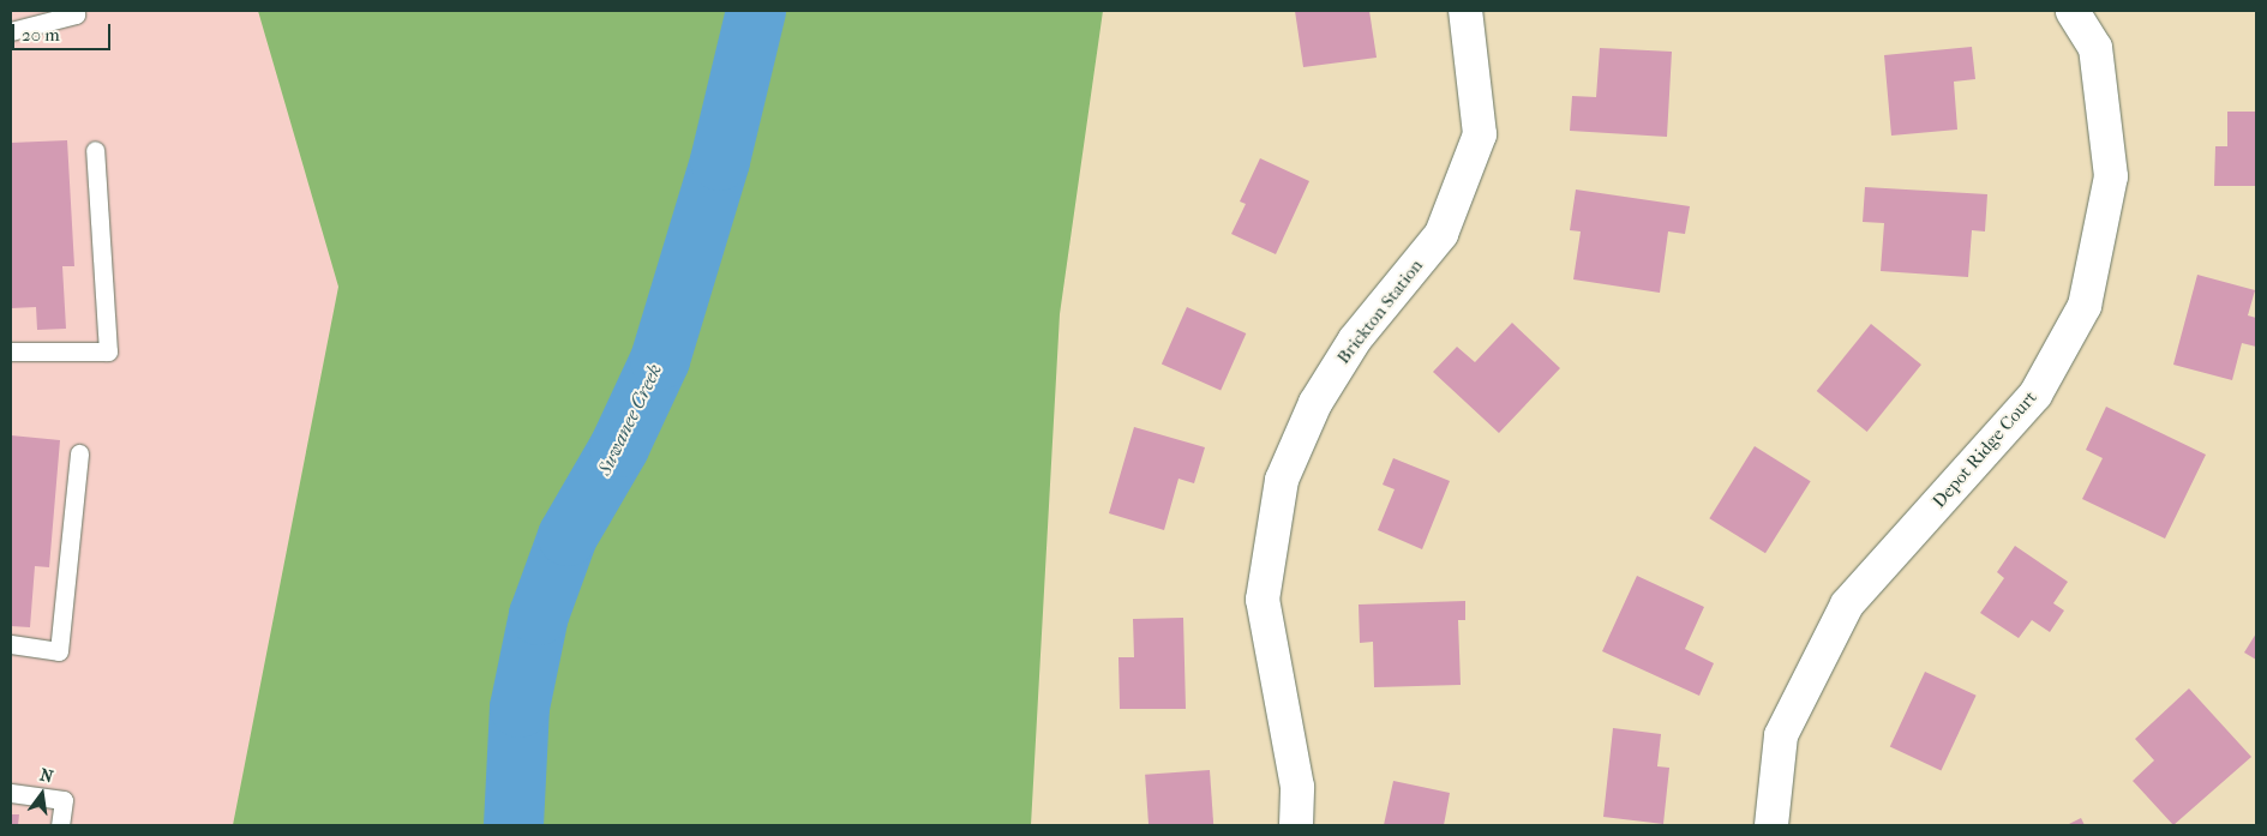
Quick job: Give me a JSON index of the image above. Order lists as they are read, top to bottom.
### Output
{
  "streets": {
    "street": ["Brickton Station", "Depot Ridge Court"]
  },
  "water": ["Suwanee Creek"],
  "scale_bar": "20 m",
  "north": "top"
}
